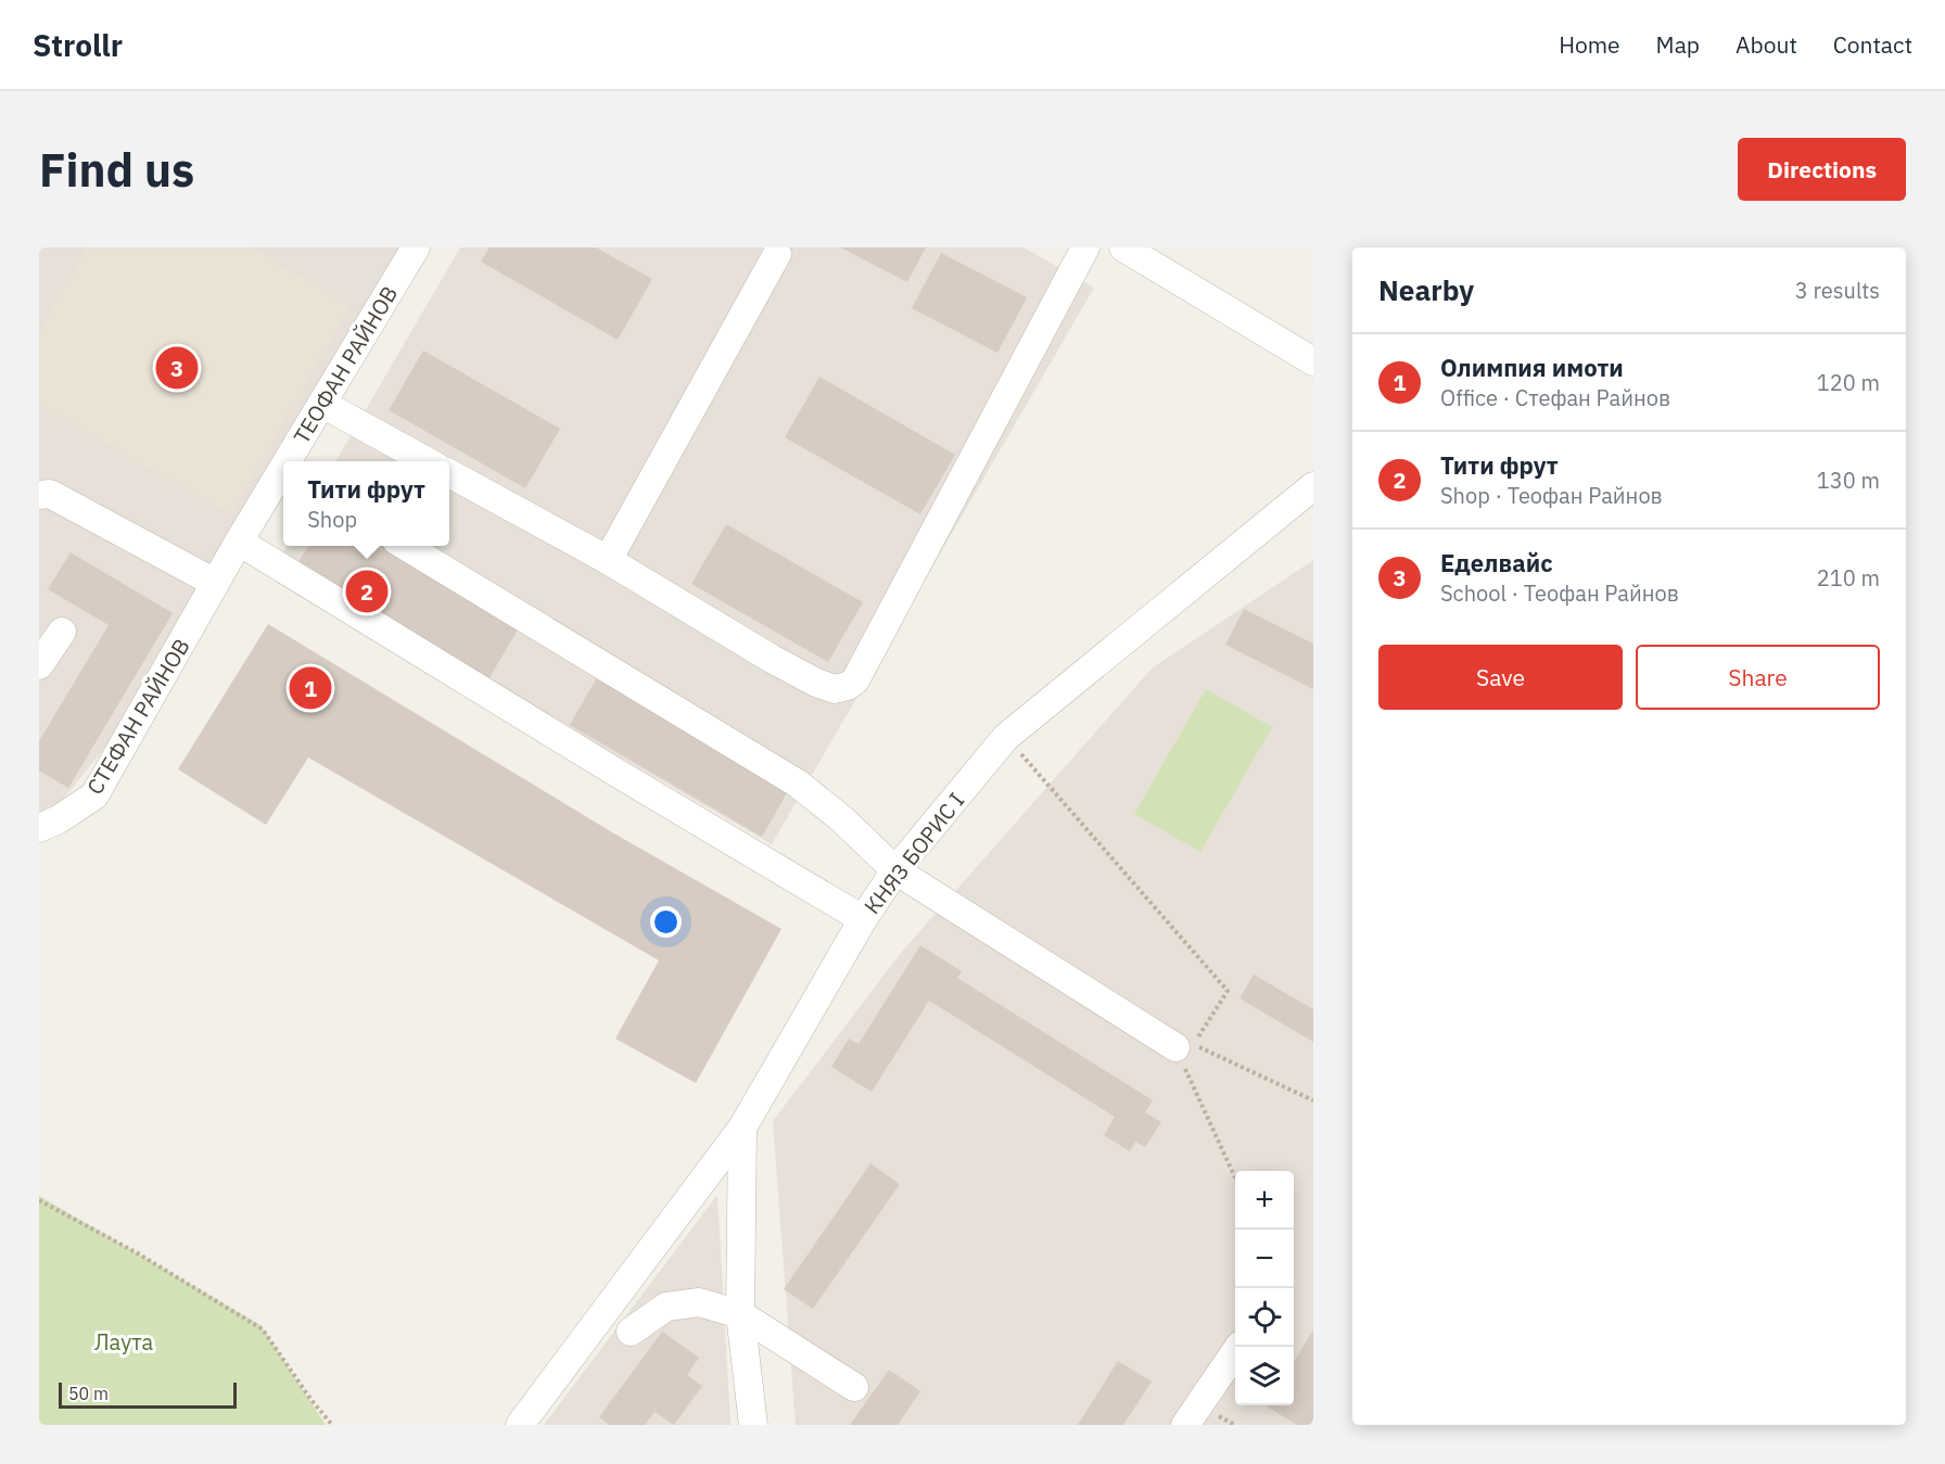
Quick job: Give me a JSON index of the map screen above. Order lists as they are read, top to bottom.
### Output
{
  "streets": {
    "street": ["ТЕОФАН РАЙНОВ", "СТЕФАН РАЙНОВ", "КНЯЗ БОРИС I"]
  },
  "crossings": [
    ["ТЕОФАН РАЙНОВ", "СТЕФАН РАЙНОВ"]
  ],
  "parks": ["Лаута"],
  "scale_bar": "50 m",
  "page": {
    "header": "Strollr",
    "nav": [
      "Home",
      "Map",
      "About",
      "Contact"
    ],
    "buttons": [
      "Directions",
      ["Save", "Share"]
    ],
    "title": "Find us",
    "heading": ["Nearby", "3 results"],
    "list": [
      {
        "mark": "1",
        "name": "Олимпия имоти",
        "note": "Office · Стефан Райнов",
        "value": "120 m"
      },
      {
        "mark": "2",
        "name": "Тити фрут",
        "note": "Shop · Теофан Райнов",
        "value": "130 m"
      },
      {
        "mark": "3",
        "name": "Еделвайс",
        "note": "School · Теофан Райнов",
        "value": "210 m"
      }
    ],
    "pins": ["3", "2", "1"],
    "popup": ["Тити фрут", "Shop"],
    "map_buttons": ["+", "−"],
    "scale": "50 m"
  }
}
